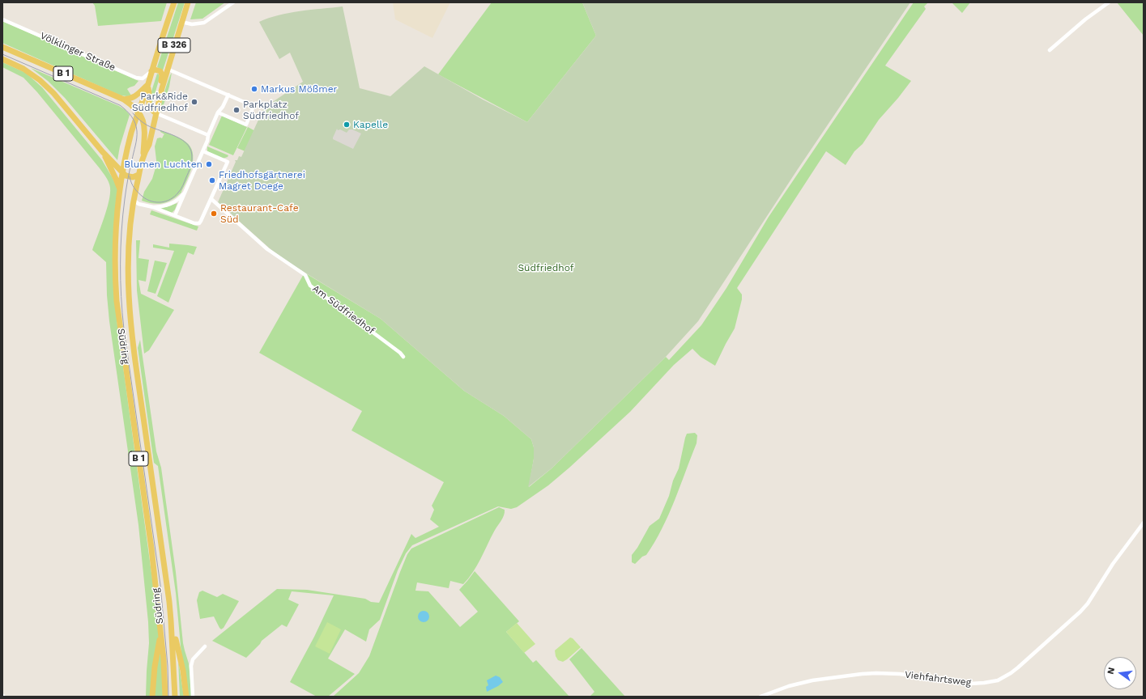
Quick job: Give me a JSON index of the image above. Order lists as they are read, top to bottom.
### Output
{
  "streets": {
    "main road": ["B 326", "B 1", "Südring"],
    "street": ["Völklinger Straße", "Am Südfriedhof", "Viehfahrtsweg"]
  },
  "crossings": [
    ["Völklinger Straße", "Südring"],
    ["B 1", "Südring"]
  ],
  "parks": ["Südfriedhof"],
  "places": [
    "Markus Mößmer",
    "Park&Ride Südfriedhof",
    "Parkplatz Südfriedhof",
    "Kapelle",
    "Blumen Luchten",
    "Friedhofsgärtnerei Magret Doege",
    "Restaurant-Cafe Süd"
  ],
  "north": "left"
}
